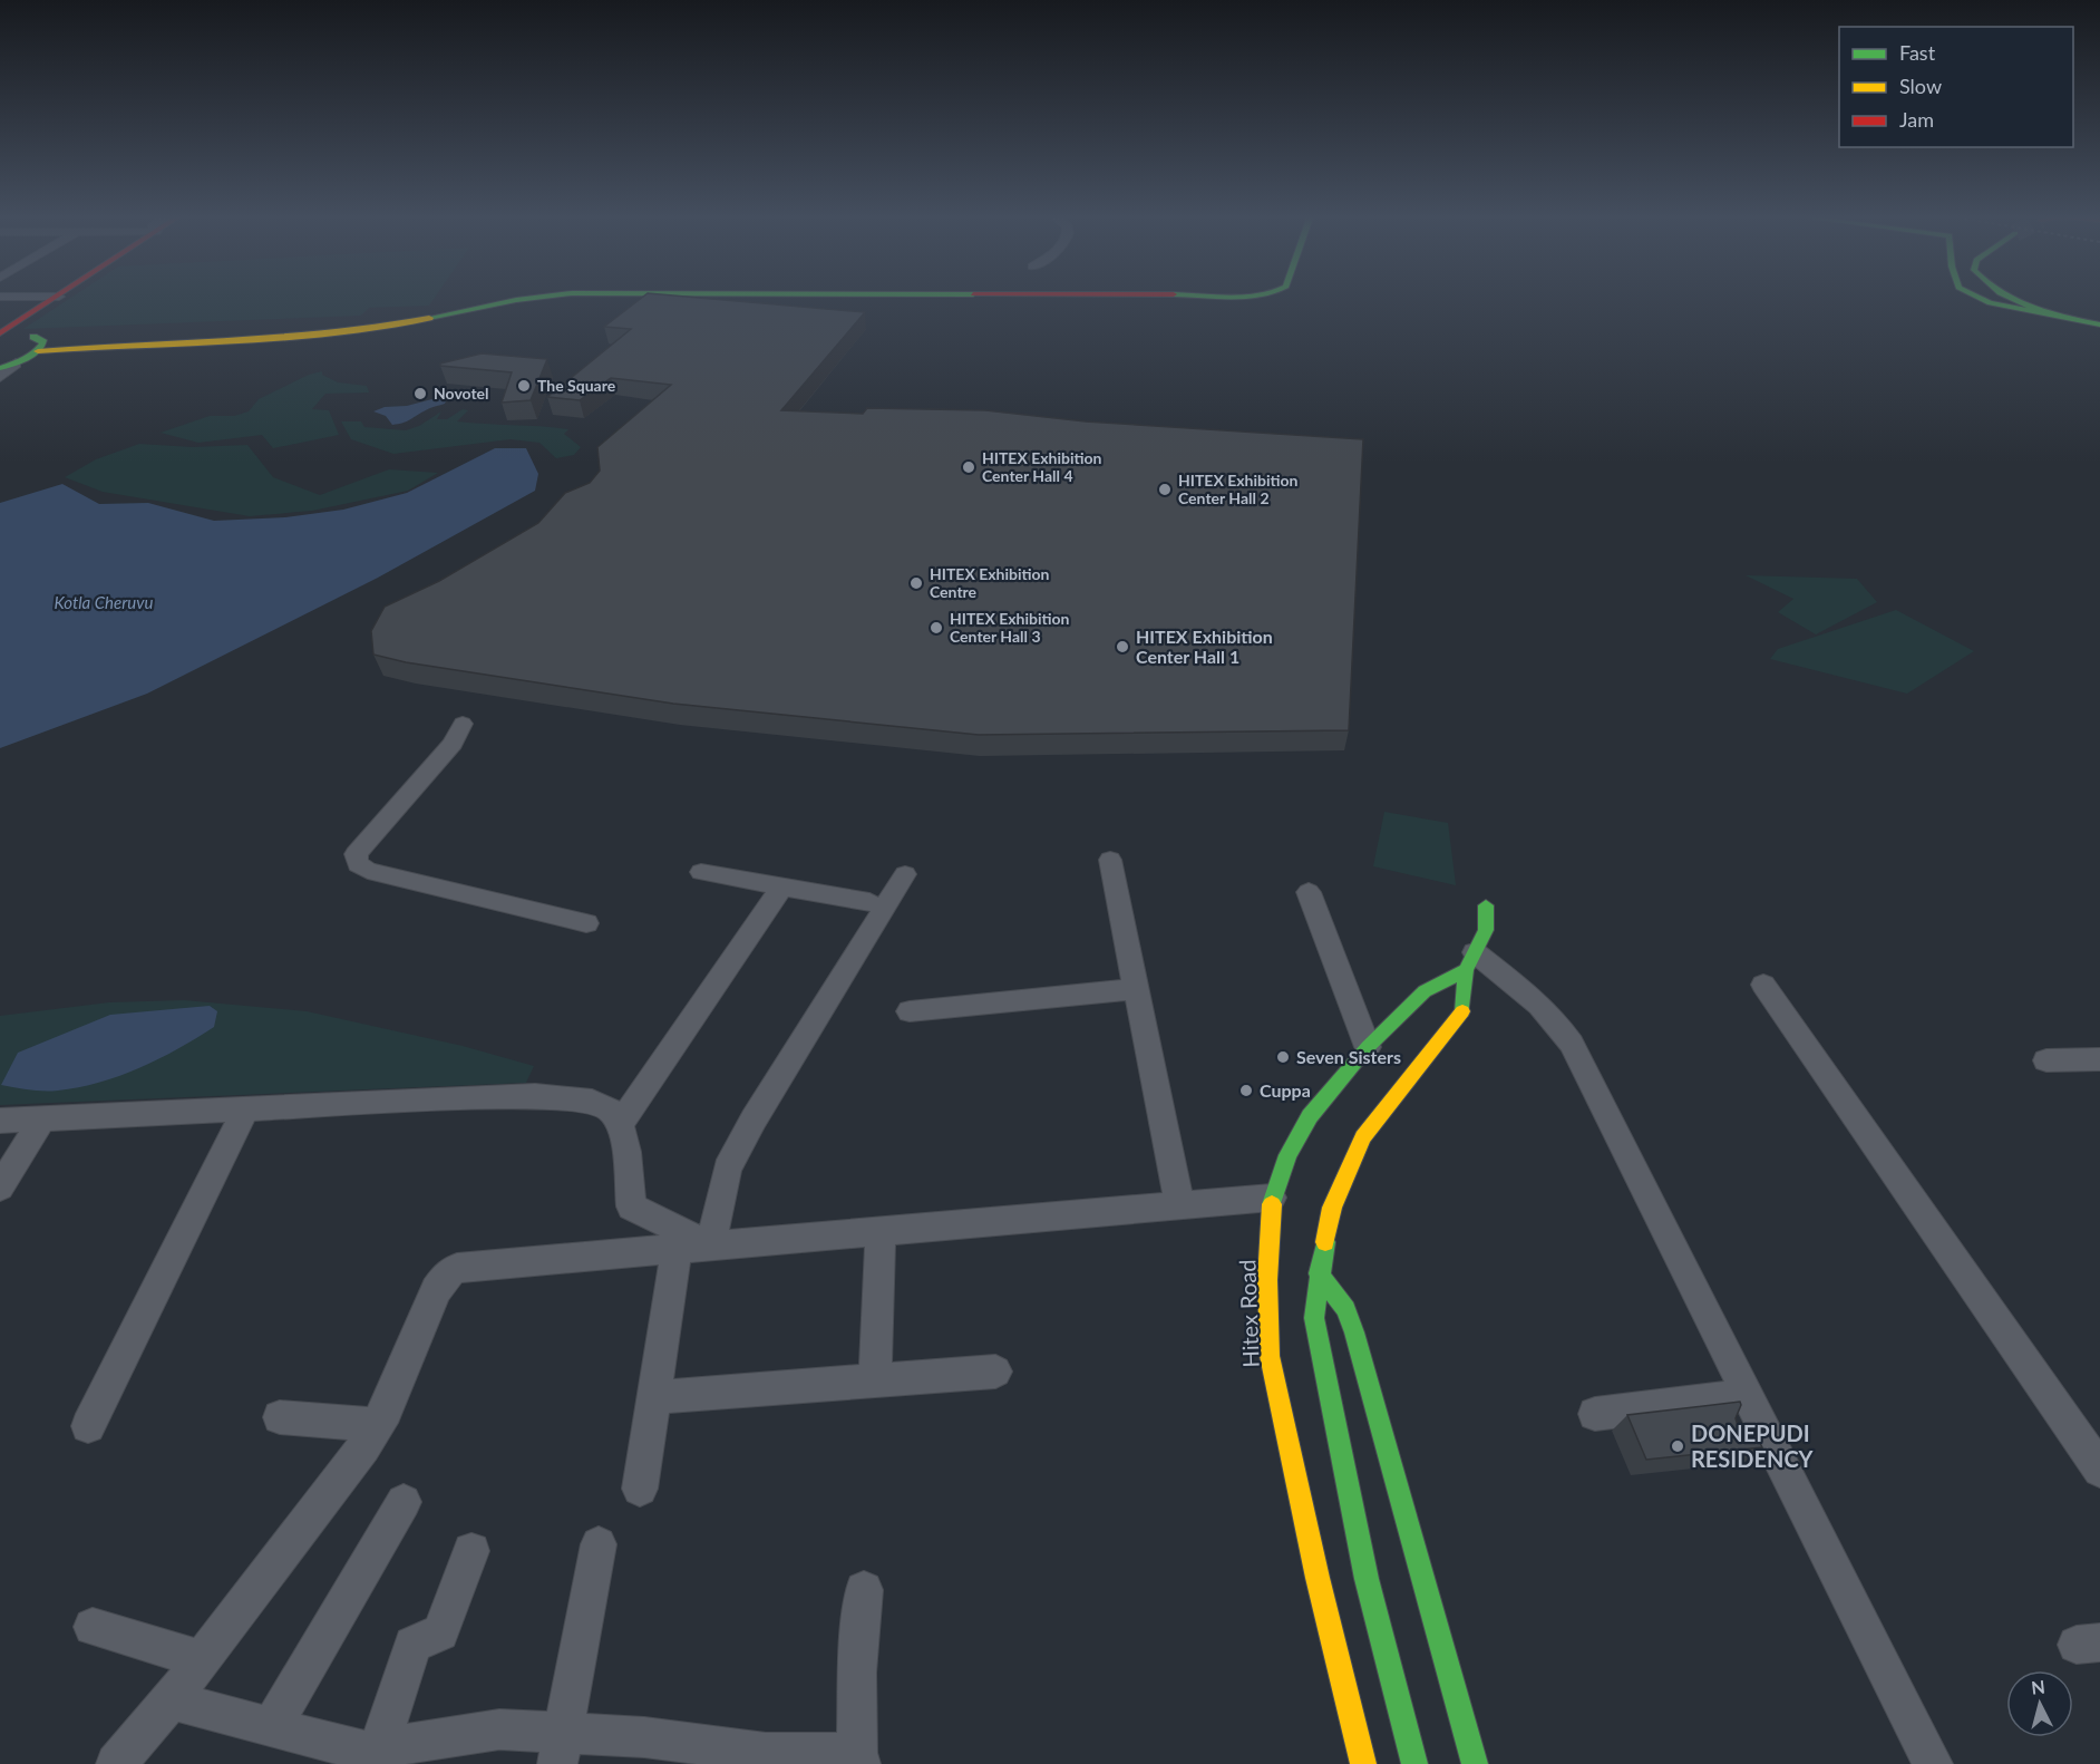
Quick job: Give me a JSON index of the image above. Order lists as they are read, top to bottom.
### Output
{
  "streets": {
    "street": ["Hitex Road"]
  },
  "water": ["Kotla Cheruvu"],
  "places": [
    "The Square",
    "Novotel",
    "HITEX Exhibition Center Hall 4",
    "HITEX Exhibition Center Hall 2",
    "HITEX Exhibition Centre",
    "HITEX Exhibition Center Hall 3",
    "HITEX Exhibition Center Hall 1",
    "Seven Sisters",
    "Cuppa",
    "DONEPUDI RESIDENCY"
  ],
  "legend": ["Fast", "Slow", "Jam"],
  "north": "top"
}
